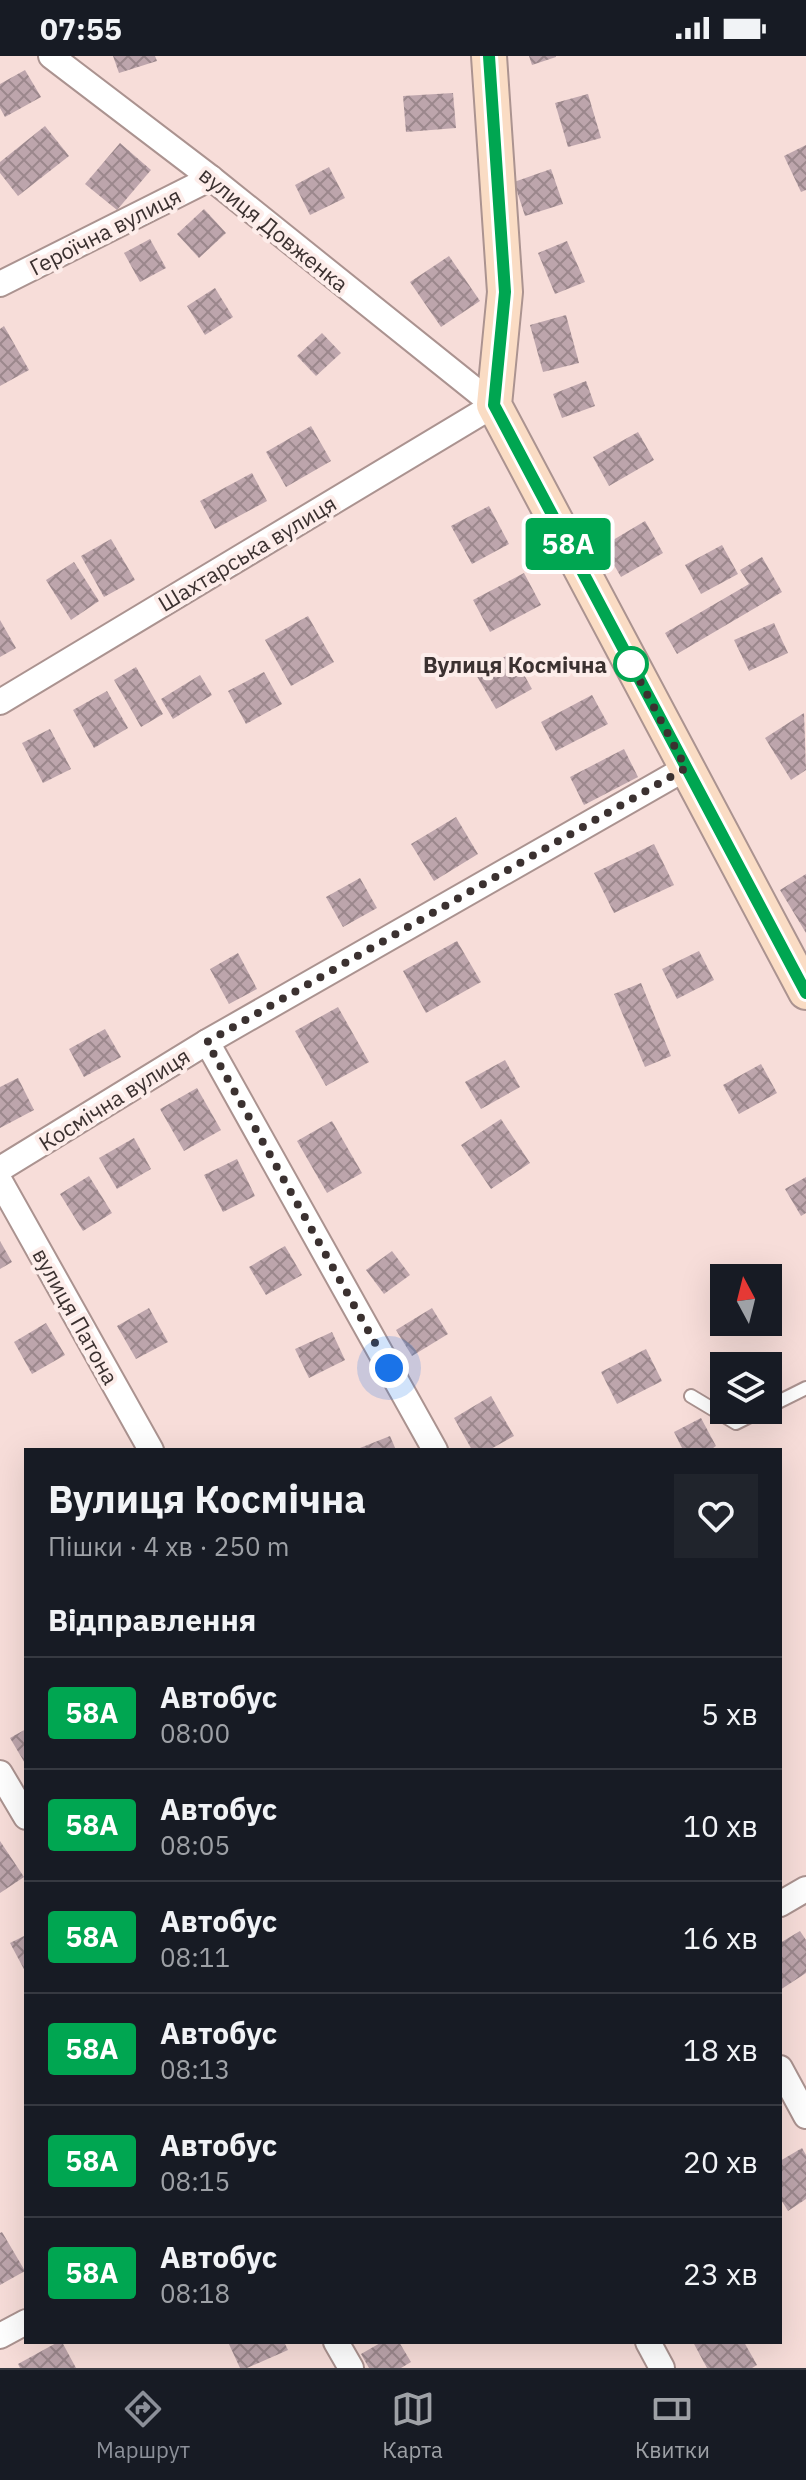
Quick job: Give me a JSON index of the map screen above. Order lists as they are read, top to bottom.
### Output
{
  "streets": {
    "street": [
      "вулиця Довженка",
      "Героїчна вулиця",
      "Шахтарська вулиця",
      "Космічна вулиця",
      "вулиця Патона"
    ]
  },
  "crossings": [
    ["вулиця Довженка", "Героїчна вулиця"],
    ["вулиця Довженка", "Шахтарська вулиця"]
  ],
  "places": ["Вулиця Космічна"],
  "lines": ["bus line 58А"],
  "north": "top",
  "page": {
    "status": "07:55",
    "on_map": "58А",
    "heading": [
      ["Вулиця Космічна", "Пішки · 4 хв · 250 m"],
      "Відправлення"
    ],
    "list": [
      {
        "mark": "58А",
        "name": "Автобус",
        "note": "08:00",
        "value": "5 хв"
      },
      {
        "mark": "58А",
        "name": "Автобус",
        "note": "08:05",
        "value": "10 хв"
      },
      {
        "mark": "58А",
        "name": "Автобус",
        "note": "08:11",
        "value": "16 хв"
      },
      {
        "mark": "58А",
        "name": "Автобус",
        "note": "08:13",
        "value": "18 хв"
      },
      {
        "mark": "58А",
        "name": "Автобус",
        "note": "08:15",
        "value": "20 хв"
      },
      {
        "mark": "58А",
        "name": "Автобус",
        "note": "08:18",
        "value": "23 хв"
      }
    ],
    "tabs": ["Маршрут", "Карта", "Квитки"]
  }
}
